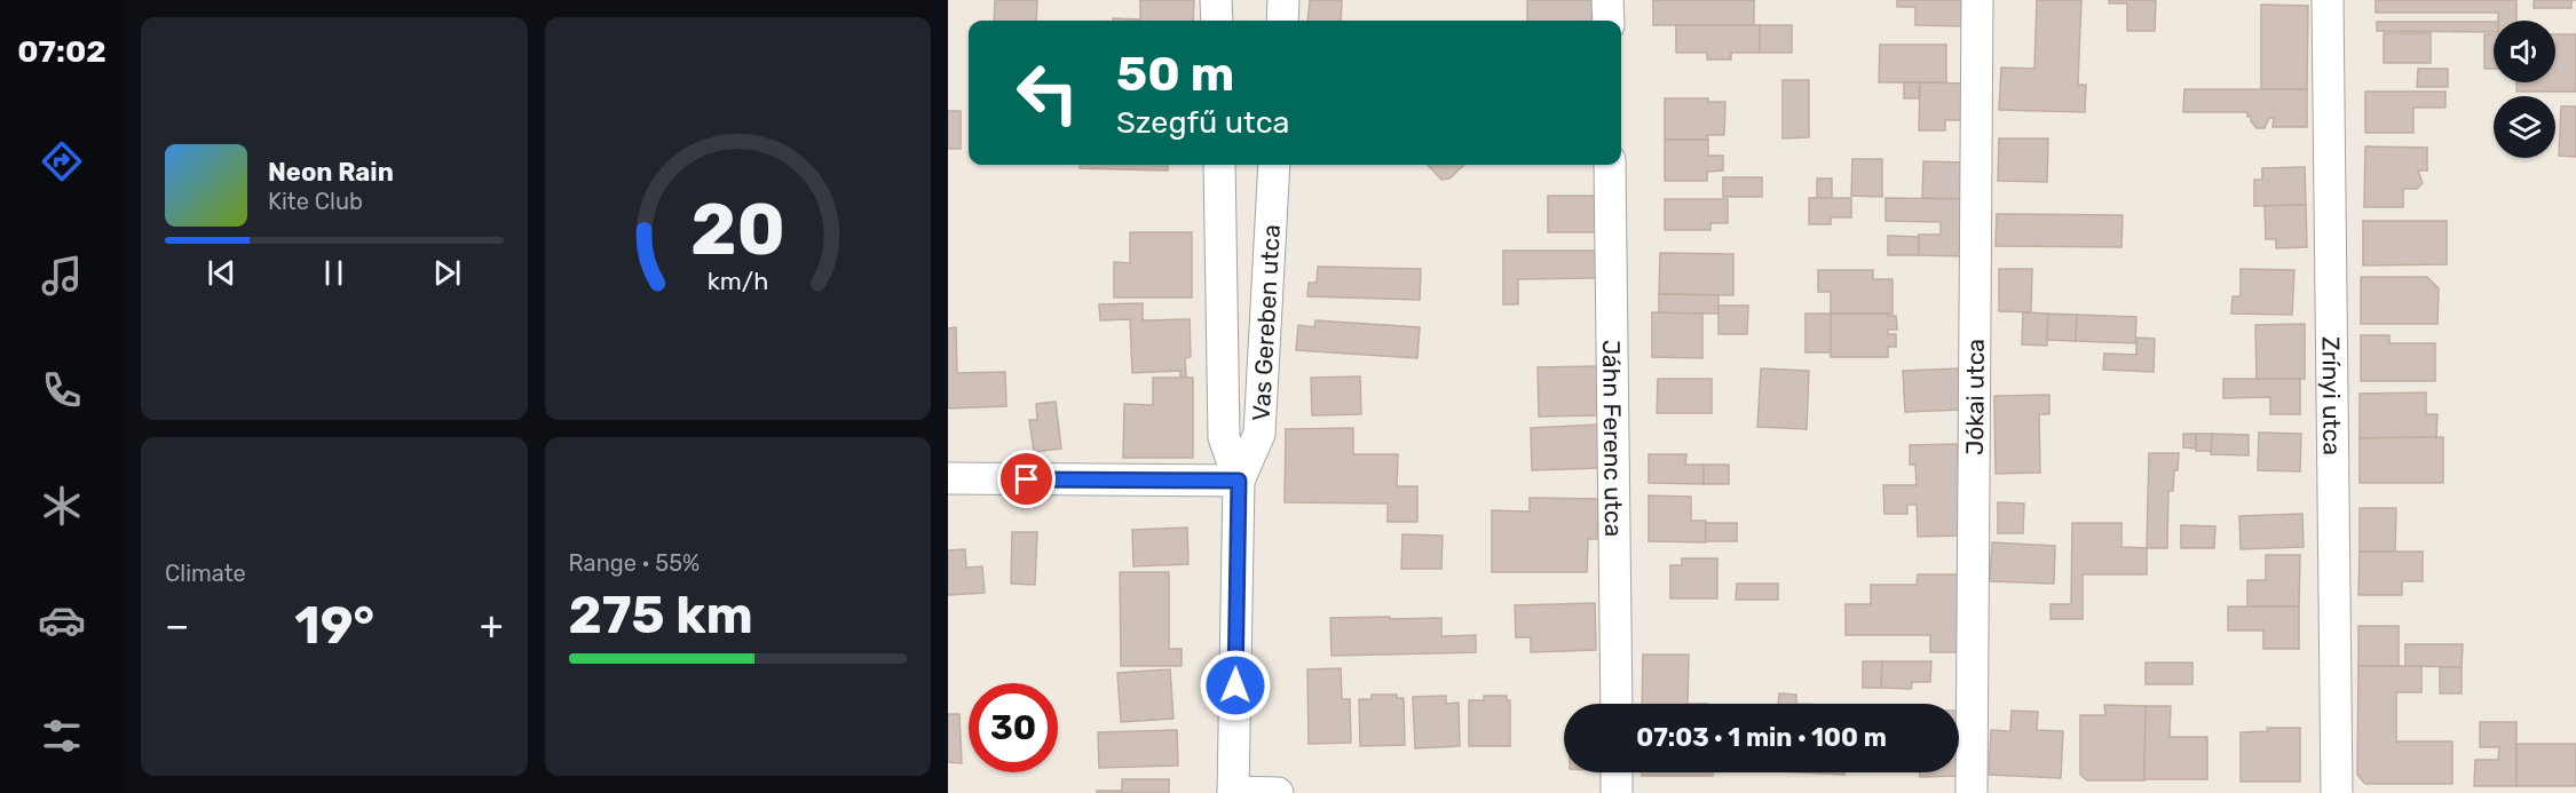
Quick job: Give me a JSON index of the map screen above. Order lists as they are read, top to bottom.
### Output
{
  "streets": {
    "street": [
      "Vas Gereben utca",
      "Zrínyi utca",
      "Jókai utca",
      "Jáhn Ferenc utca"
    ]
  },
  "page": {
    "tabs": "07:02",
    "turn": ["50 m", "Szegfű utca"],
    "song": ["Neon Rain", "Kite Club"],
    "tile": [
      "Climate",
      ["Range · 55%", "275 km"]
    ],
    "heat": ["−", "19°", "+"],
    "limit": "30",
    "trip": "07:03 · 1 min · 100 m",
    "gauge": ["20", "km/h"]
  }
}
